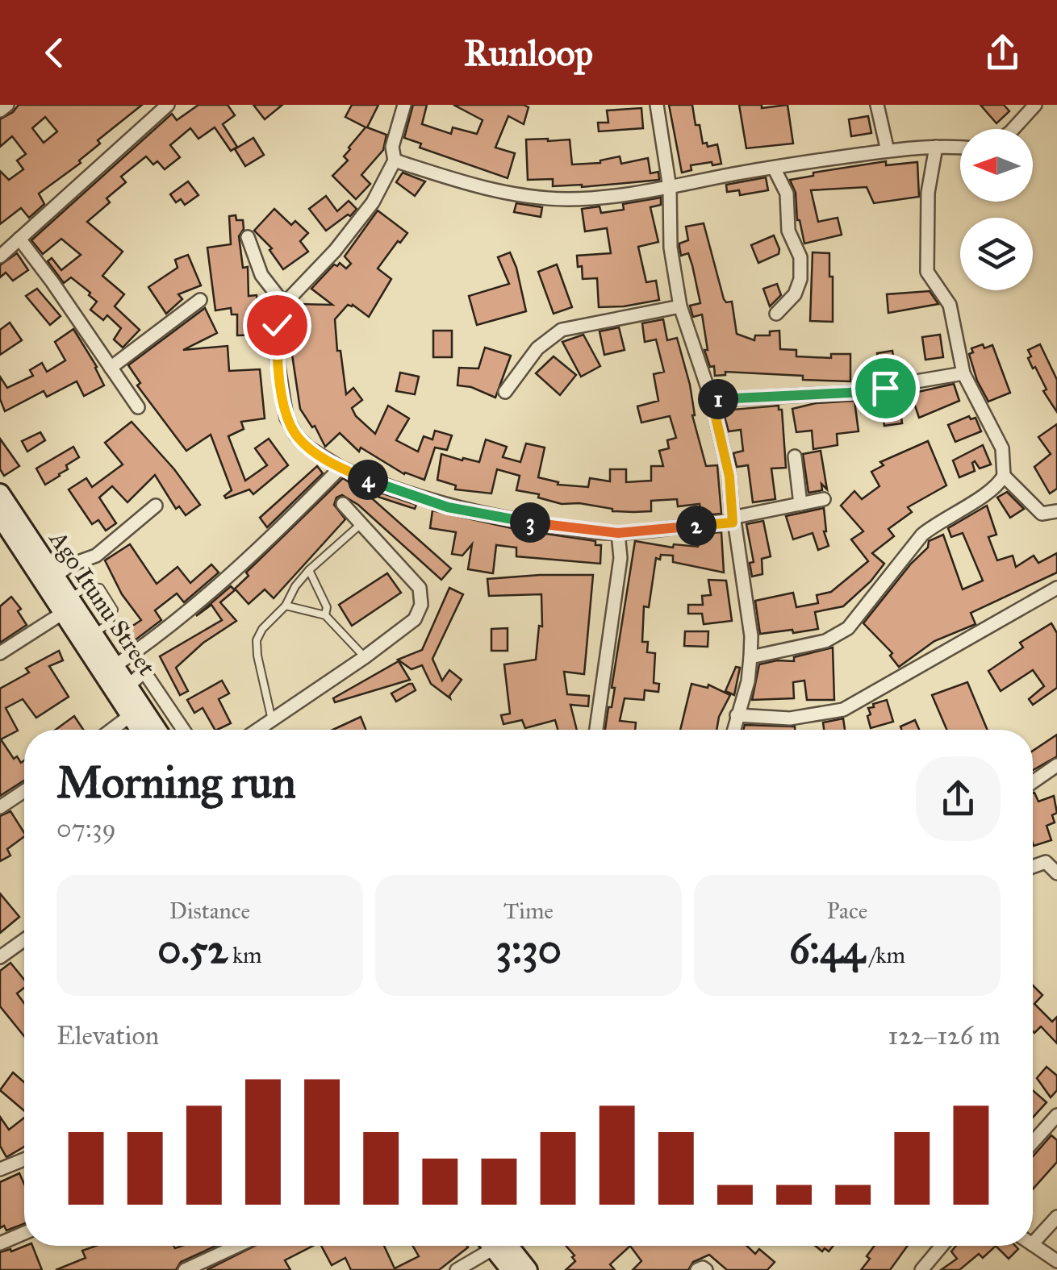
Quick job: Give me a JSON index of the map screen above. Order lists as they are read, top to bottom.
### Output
{
  "streets": {
    "main road": ["Ago Itunu Street"]
  },
  "north": "left",
  "page": {
    "header": "Runloop",
    "pins": [
      "1",
      "4",
      "3",
      "2"
    ],
    "heading": ["Morning run", "07:39"],
    "stats": [
      ["Distance", "0.52 km"],
      ["Time", "3:30"],
      ["Pace", "6:44 /km"]
    ],
    "chart": ["Elevation", "122–126 m"]
  }
}
